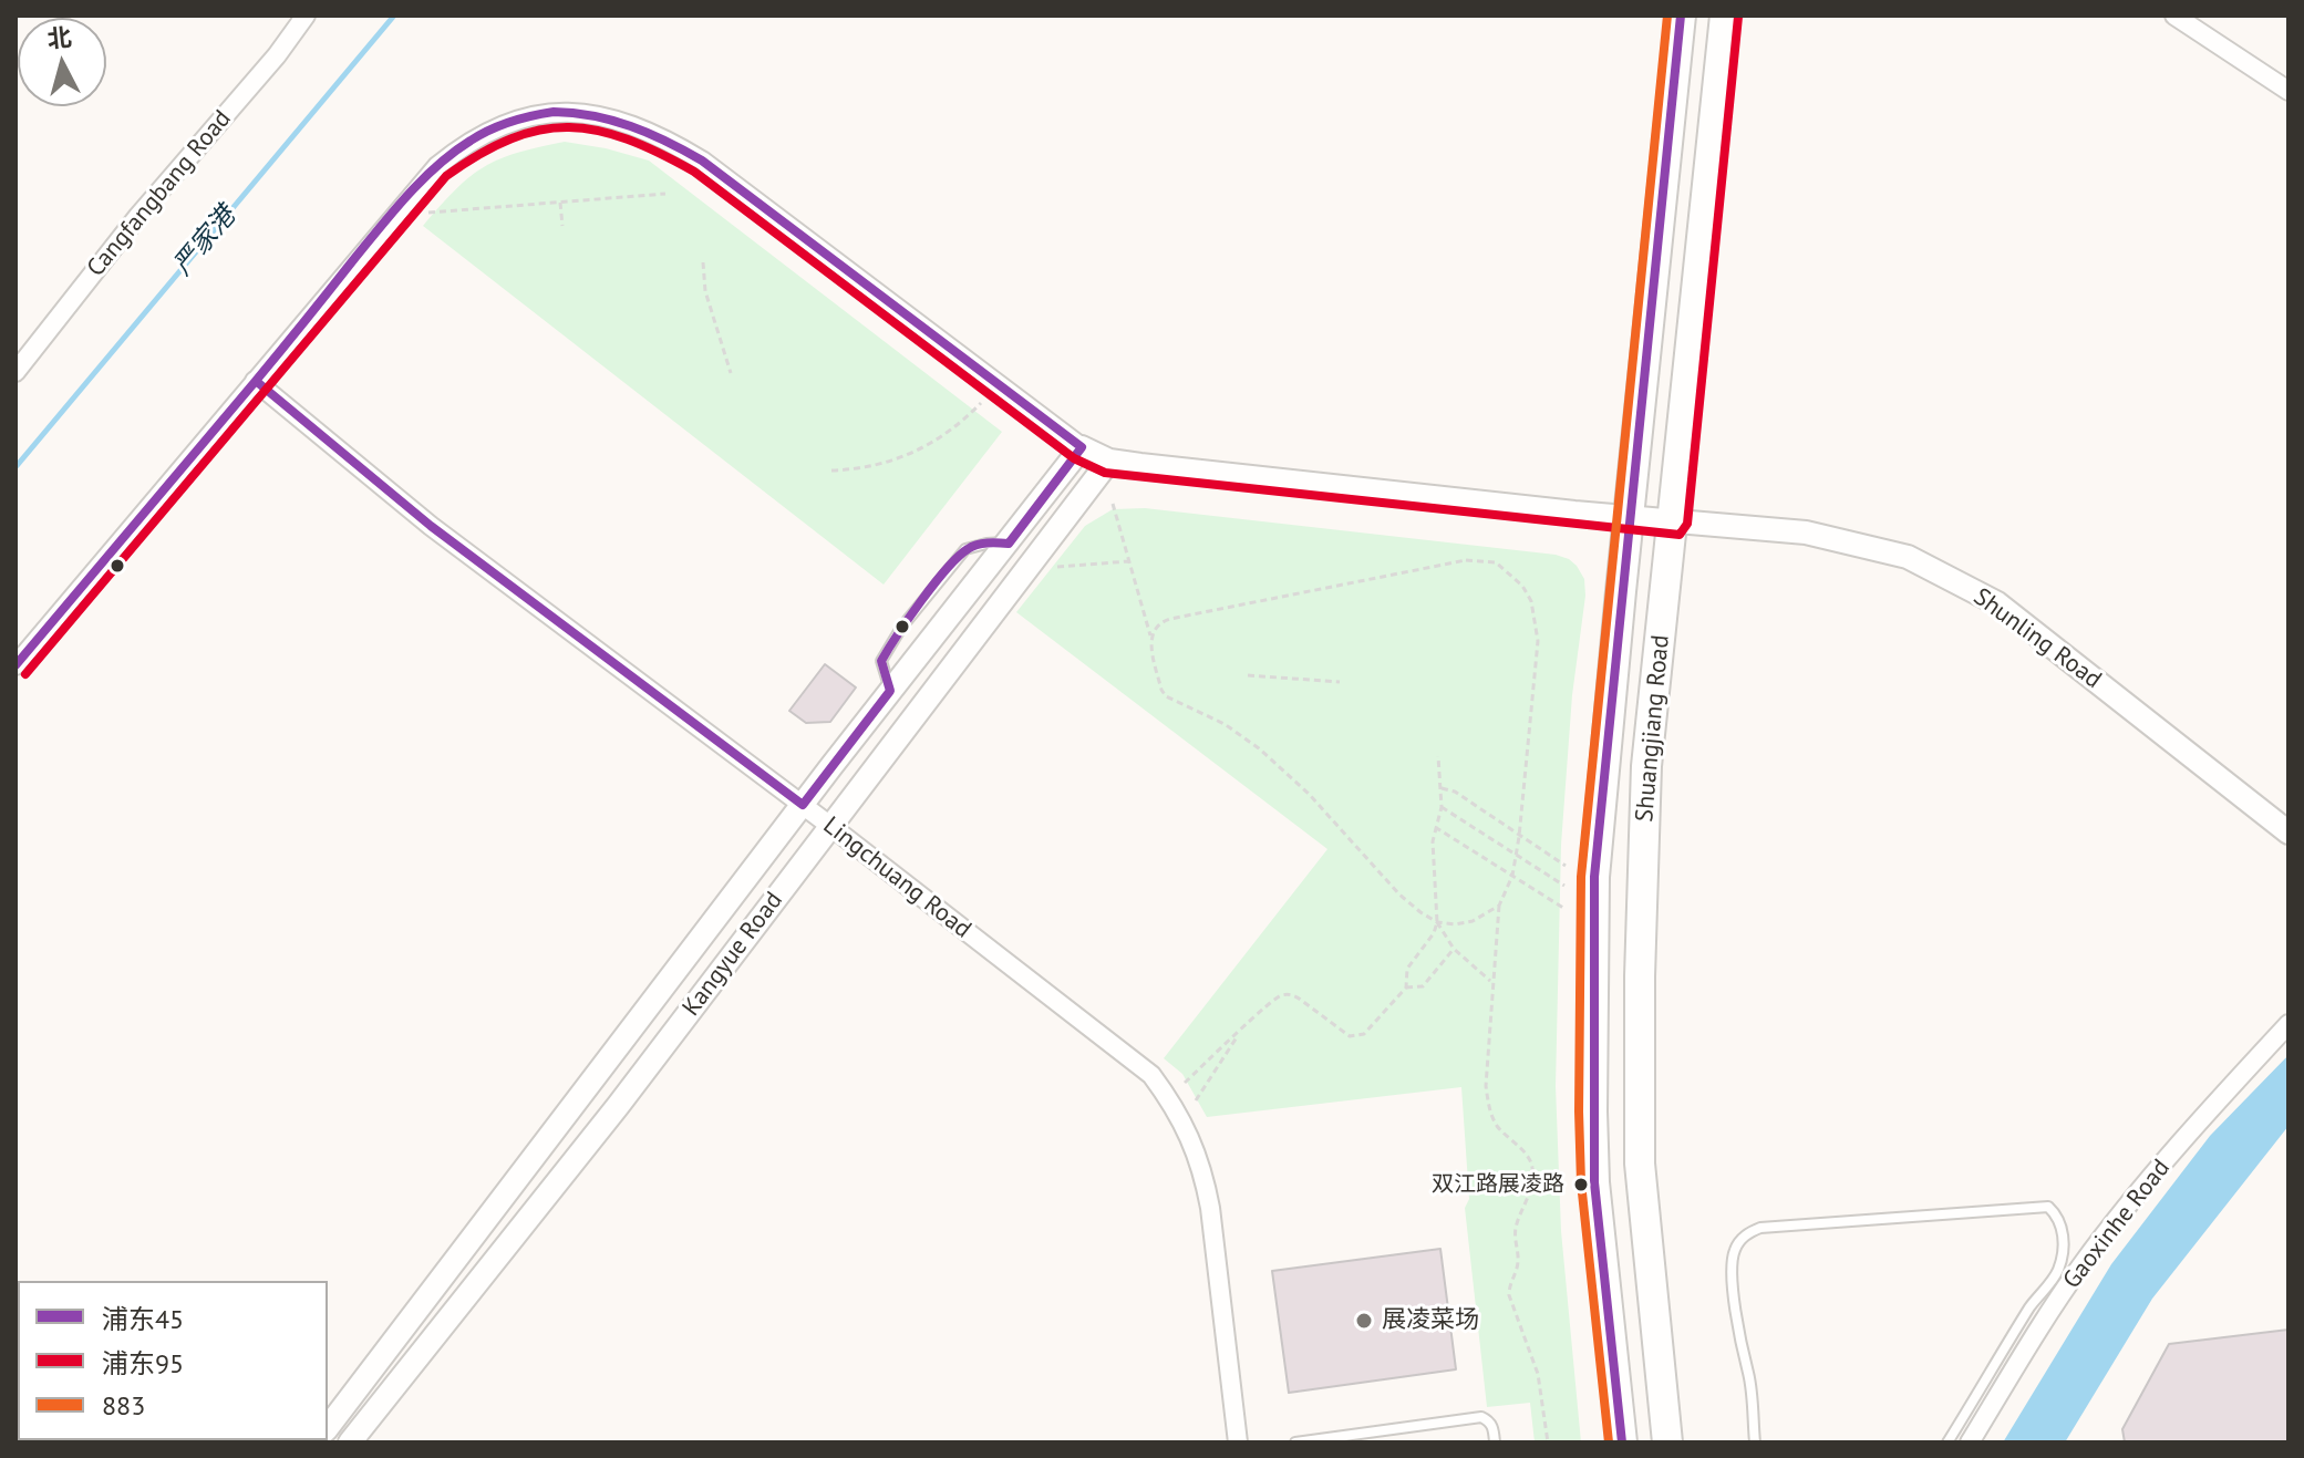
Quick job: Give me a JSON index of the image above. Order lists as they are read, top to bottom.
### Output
{
  "streets": {
    "main road": ["Shuangjiang Road"],
    "street": [
      "Cangfangbang Road",
      "Shunling Road",
      "Lingchuang Road",
      "Kangyue Road",
      "Gaoxinhe Road"
    ]
  },
  "crossings": [
    ["Shunling Road", "Shuangjiang Road"],
    ["Shunling Road", "Lingchuang Road"],
    ["Shunling Road", "Kangyue Road"],
    ["Lingchuang Road", "Kangyue Road"]
  ],
  "water": ["严家港"],
  "places": ["双江路展凌路", "展凌菜场"],
  "lines": ["transit line 浦东45", "transit line 883", "transit line 浦东95"],
  "legend": ["浦东45", "浦东95", "883"],
  "north": "top"
}
